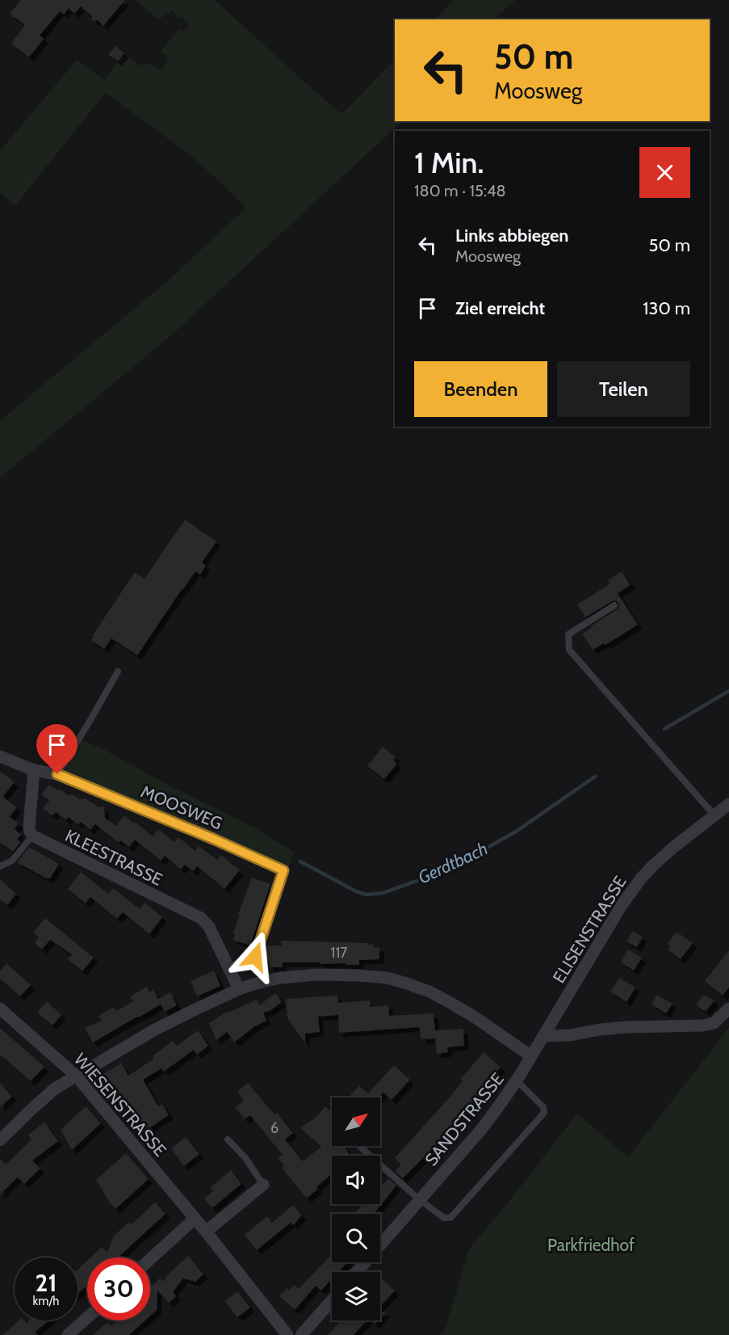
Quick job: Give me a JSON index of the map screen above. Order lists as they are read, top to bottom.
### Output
{
  "streets": {
    "street": [
      "MOOSWEG",
      "KLEESTRASSE",
      "ELISENSTRASSE",
      "WIESENSTRASSE",
      "SANDSTRASSE"
    ]
  },
  "crossings": [
    ["MOOSWEG", "KLEESTRASSE"],
    ["ELISENSTRASSE", "SANDSTRASSE"]
  ],
  "water": ["Gerdtbach"],
  "parks": ["Parkfriedhof"],
  "house_numbers": ["117", "6"],
  "north": "top right",
  "page": {
    "turn": ["50 m", "Moosweg"],
    "heading": ["1 Min.", "180 m · 15:48"],
    "list": [
      {
        "name": "Links abbiegen",
        "note": "Moosweg",
        "value": "50 m"
      },
      {
        "name": "Ziel erreicht",
        "value": "130 m"
      }
    ],
    "buttons": ["Beenden", "Teilen"],
    "speed": "21 km/h",
    "limit": "30"
  }
}
